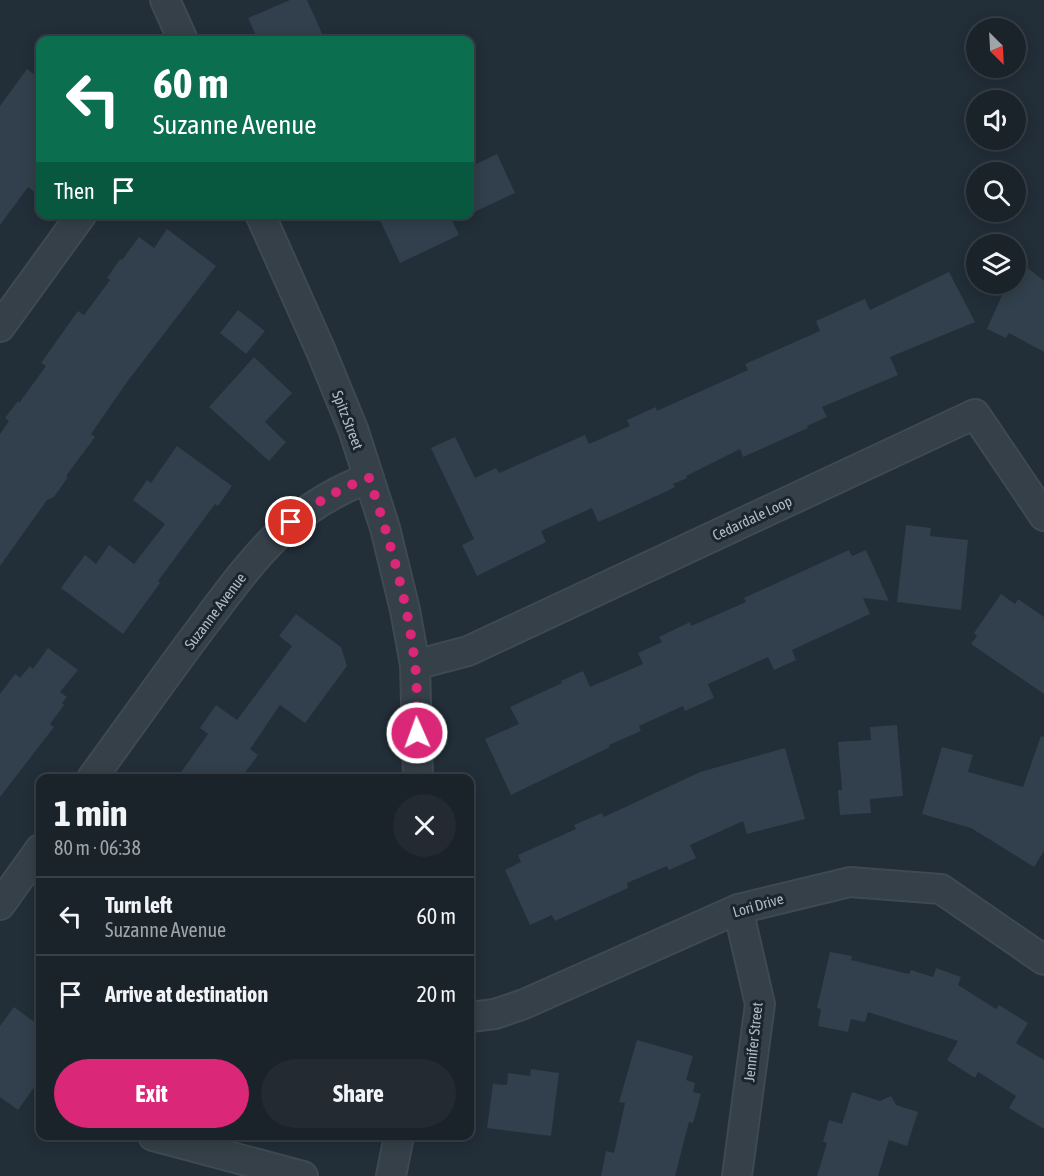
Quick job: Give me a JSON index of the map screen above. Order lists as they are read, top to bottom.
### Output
{
  "streets": {
    "street": [
      "Spitz Street",
      "Cedardale Loop",
      "Suzanne Avenue",
      "Lori Drive",
      "Jennifer Street"
    ]
  },
  "crossings": [
    ["Spitz Street", "Cedardale Loop"],
    ["Spitz Street", "Suzanne Avenue"],
    ["Lori Drive", "Jennifer Street"]
  ],
  "north": "bottom right",
  "page": {
    "turn": ["60 m", "Suzanne Avenue"],
    "then": "Then",
    "heading": ["1 min", "80 m · 06:38"],
    "list": [
      {
        "name": "Turn left",
        "note": "Suzanne Avenue",
        "value": "60 m"
      },
      {
        "name": "Arrive at destination",
        "value": "20 m"
      }
    ],
    "buttons": ["Exit", "Share"]
  }
}
